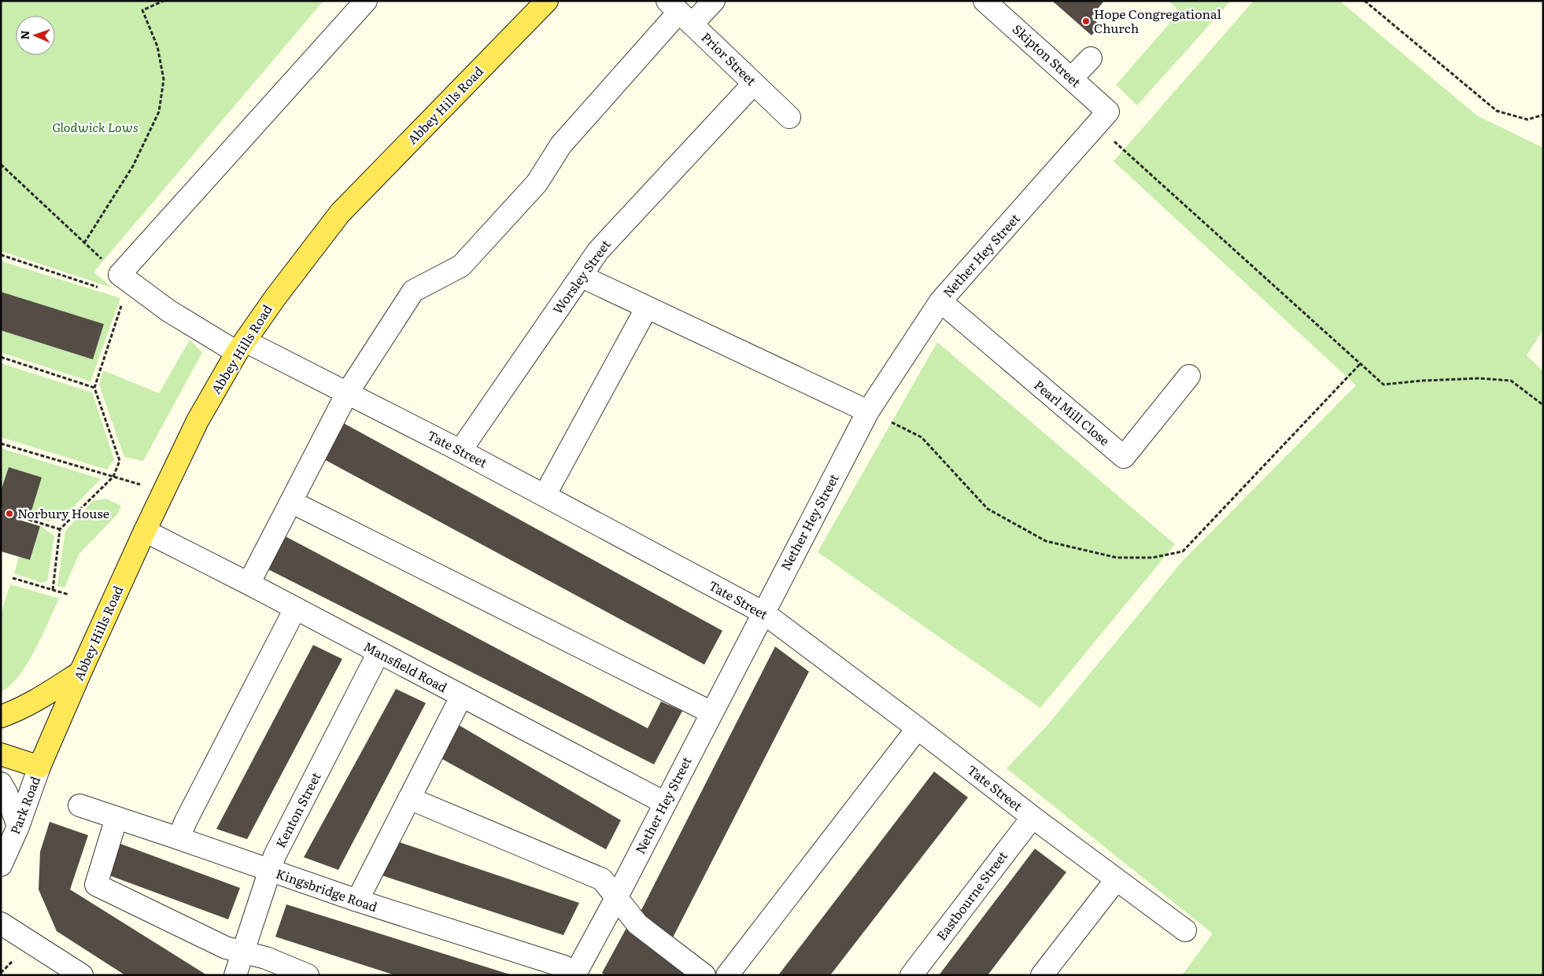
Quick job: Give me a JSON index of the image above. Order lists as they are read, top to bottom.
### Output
{
  "streets": {
    "main road": ["Abbey Hills Road"],
    "street": [
      "Skipton Street",
      "Prior Street",
      "Nether Hey Street",
      "Worsley Street",
      "Pearl Mill Close",
      "Tate Street",
      "Mansfield Road",
      "Park Road",
      "Kenton Street",
      "Kingsbridge Road",
      "Eastbourne Street"
    ]
  },
  "crossings": [
    ["Skipton Street", "Nether Hey Street"],
    ["Prior Street", "Worsley Street"],
    ["Abbey Hills Road", "Tate Street"],
    ["Abbey Hills Road", "Mansfield Road"],
    ["Abbey Hills Road", "Park Road"],
    ["Nether Hey Street", "Pearl Mill Close"],
    ["Nether Hey Street", "Tate Street"],
    ["Nether Hey Street", "Mansfield Road"],
    ["Nether Hey Street", "Kingsbridge Road"],
    ["Worsley Street", "Tate Street"],
    ["Tate Street", "Eastbourne Street"],
    ["Mansfield Road", "Kenton Street"],
    ["Kenton Street", "Kingsbridge Road"]
  ],
  "parks": ["Glodwick Lows"],
  "places": ["Hope Congregational Church", "Norbury House"],
  "north": "left"
}
